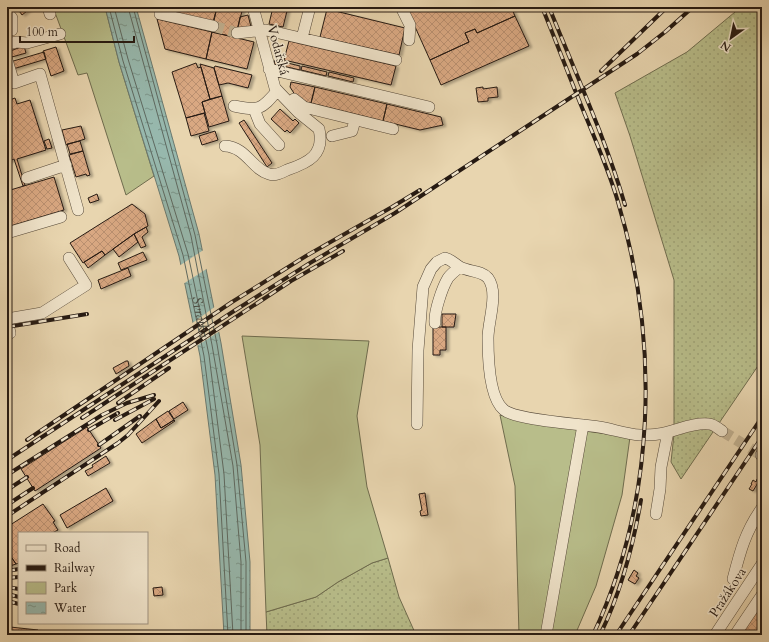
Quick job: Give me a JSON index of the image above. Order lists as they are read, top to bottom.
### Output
{
  "streets": {
    "street": ["Vodařská", "Pražákova"]
  },
  "water": ["Svratka"],
  "legend": [
    "Road",
    "Railway",
    "Park",
    "Water"
  ],
  "scale_bar": "100 m",
  "north": "bottom left"
}
